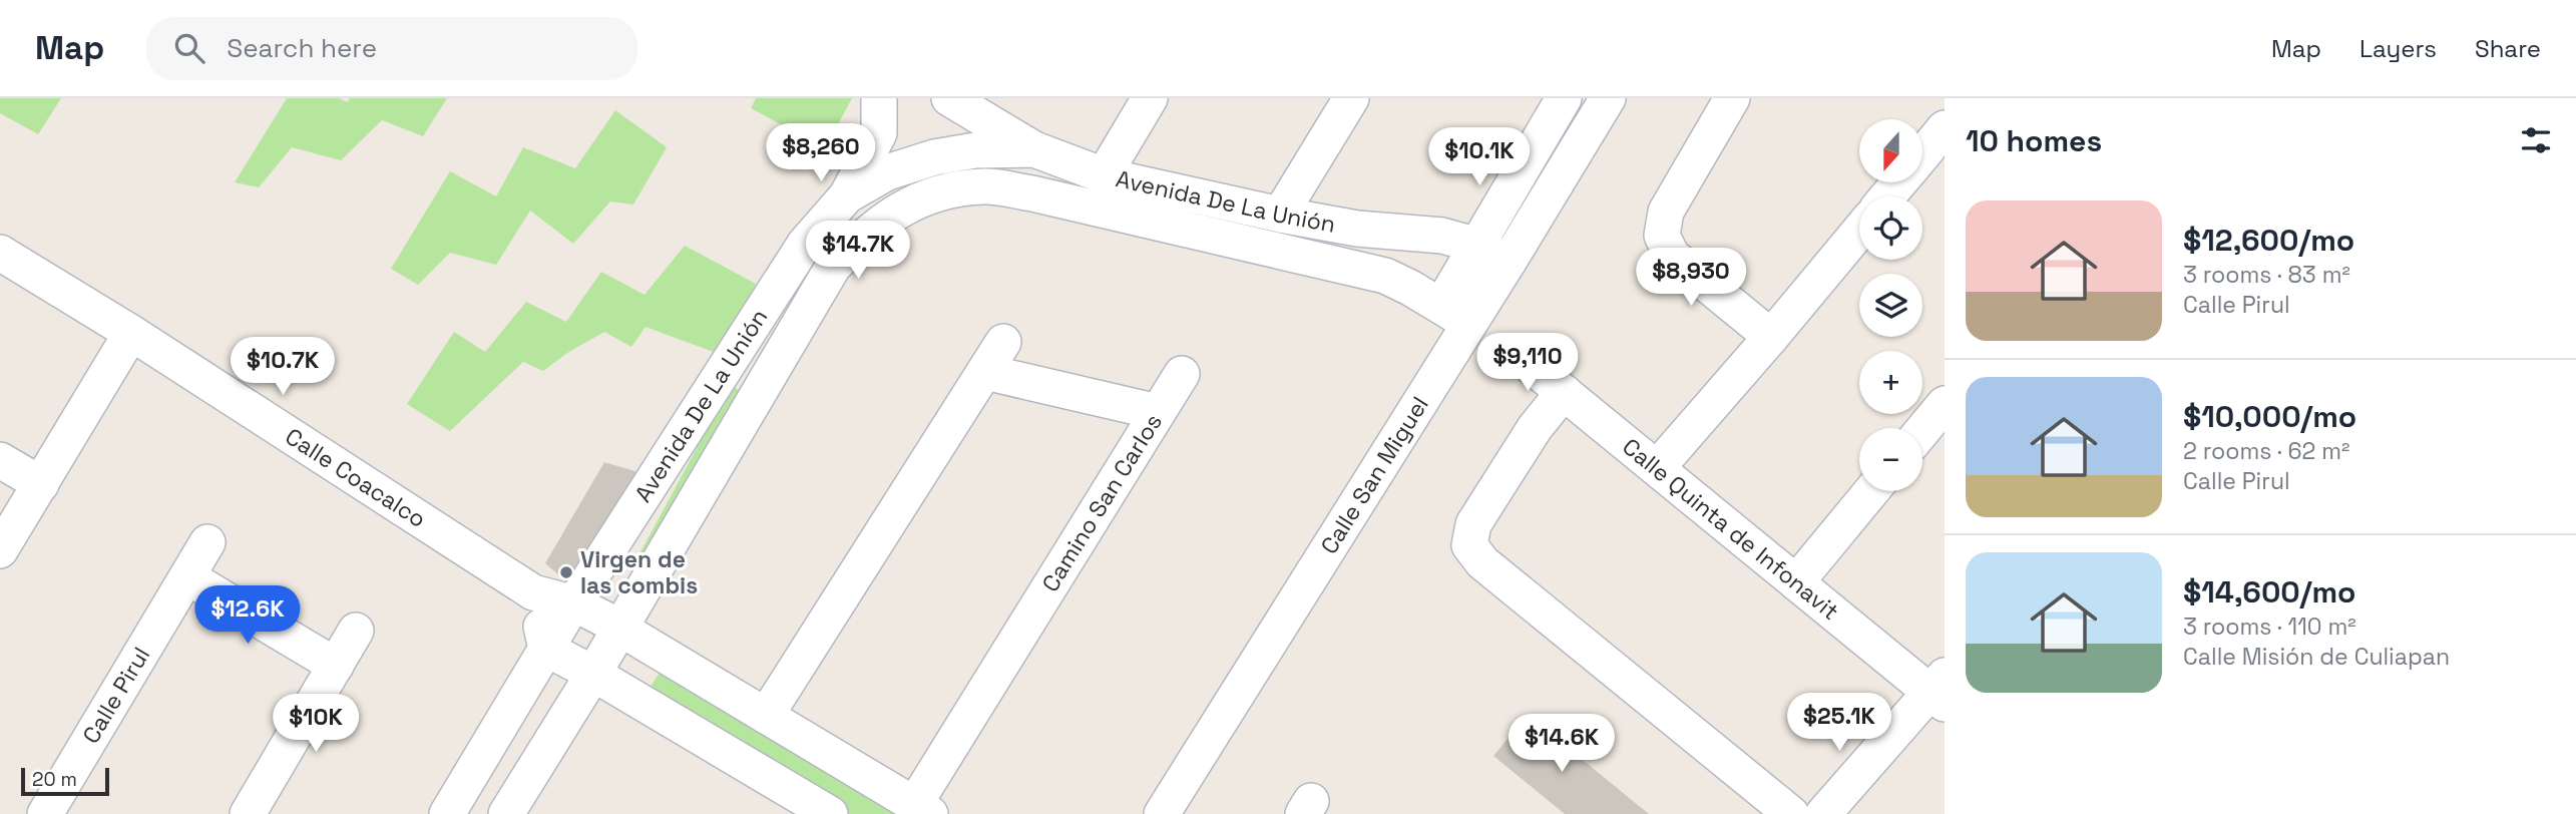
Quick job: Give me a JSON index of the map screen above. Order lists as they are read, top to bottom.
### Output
{
  "streets": {
    "street": [
      "Avenida De La Unión",
      "Calle San Miguel",
      "Calle Coacalco",
      "Camino San Carlos",
      "Calle Quinta de Infonavit",
      "Calle Pirul"
    ]
  },
  "crossings": [
    ["Avenida De La Unión", "Calle San Miguel"],
    ["Avenida De La Unión", "Calle Coacalco"],
    ["Calle Coacalco", "Camino San Carlos"]
  ],
  "places": ["Virgen de las combis"],
  "scale_bar": "20 m",
  "north": "bottom",
  "page": {
    "header": "Map",
    "search": "Search here",
    "nav": ["Map", "Layers", "Share"],
    "heading": "10 homes",
    "map_buttons": ["+", "−"],
    "price": [
      "$8,260",
      "$10.1K",
      "$14.7K",
      "$8,930",
      "$9,110",
      "$10.7K",
      "$12.6K",
      "$25.1K",
      "$10K",
      "$14.6K"
    ],
    "list": [
      {
        "name": "$12,600/mo",
        "note": "3 rooms · 83 m² · Calle Pirul"
      },
      {
        "name": "$10,000/mo",
        "note": "2 rooms · 62 m² · Calle Pirul"
      },
      {
        "name": "$14,600/mo",
        "note": "3 rooms · 110 m² · Calle Misión de Culiapan"
      }
    ],
    "scale": "20 m"
  }
}
